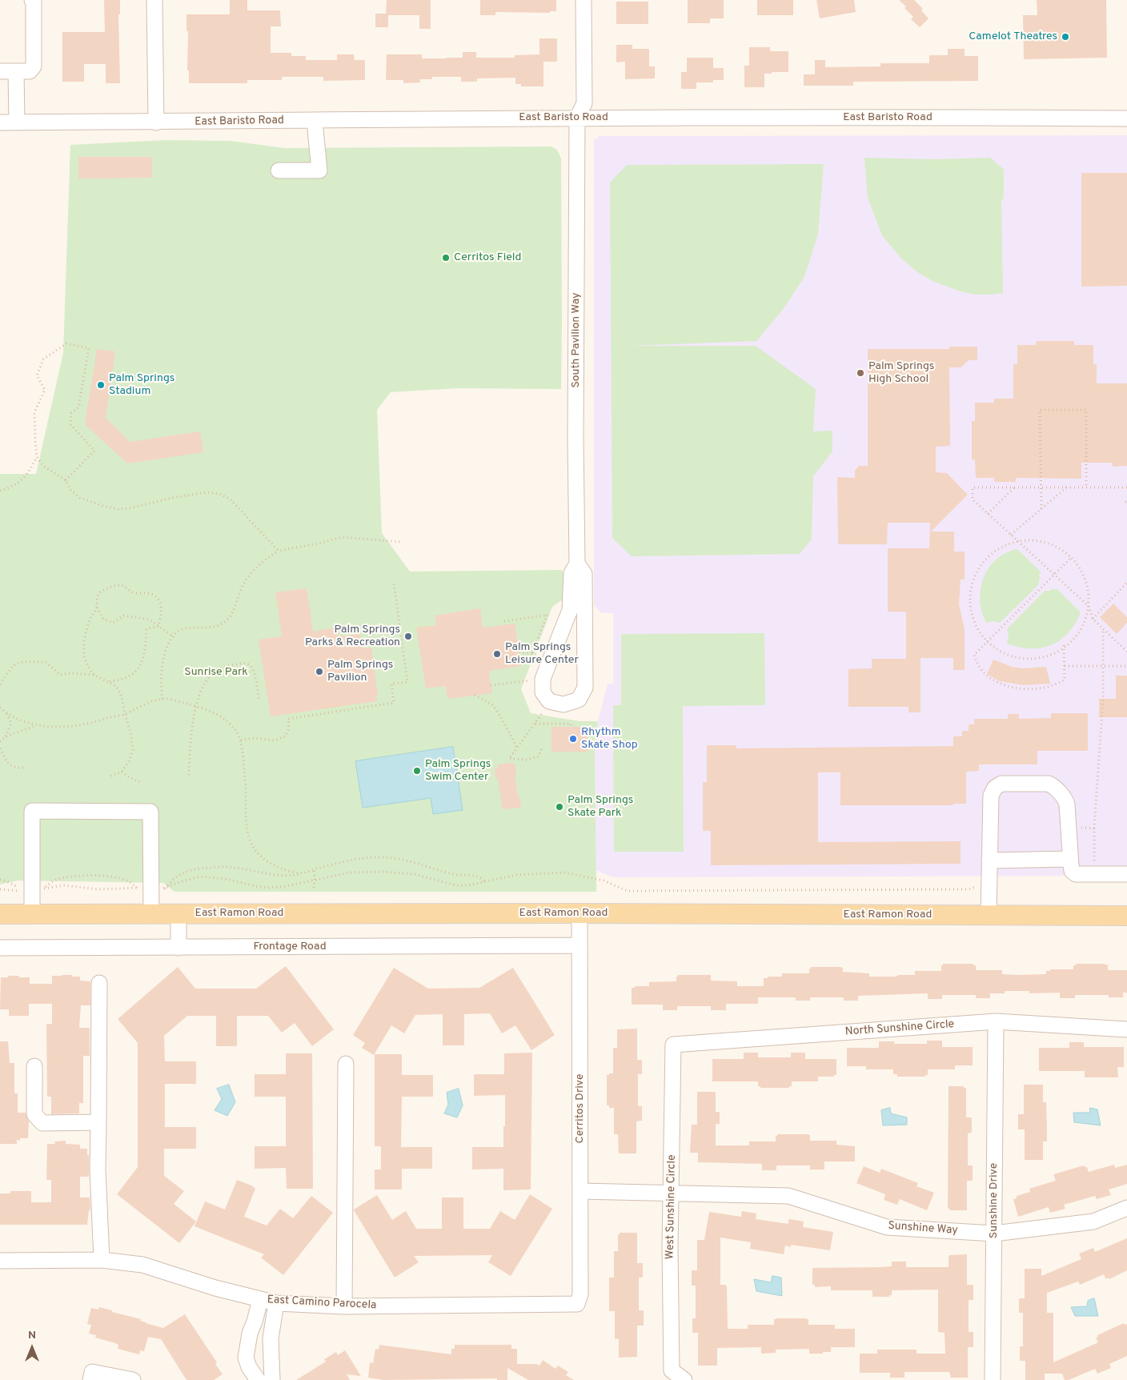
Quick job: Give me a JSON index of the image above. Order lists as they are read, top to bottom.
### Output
{
  "streets": {
    "main road": ["East Ramon Road"],
    "street": [
      "East Baristo Road",
      "South Pavilion Way",
      "Frontage Road",
      "North Sunshine Circle",
      "Cerritos Drive",
      "Sunshine Drive",
      "West Sunshine Circle",
      "Sunshine Way",
      "East Camino Parocela"
    ]
  },
  "crossings": [
    ["East Baristo Road", "South Pavilion Way"],
    ["East Ramon Road", "Cerritos Drive"],
    ["Frontage Road", "Cerritos Drive"],
    ["North Sunshine Circle", "Sunshine Drive"],
    ["North Sunshine Circle", "West Sunshine Circle"],
    ["Cerritos Drive", "East Camino Parocela"],
    ["Sunshine Drive", "Sunshine Way"],
    ["West Sunshine Circle", "Sunshine Way"]
  ],
  "parks": ["Sunrise Park"],
  "places": [
    "Camelot Theatres",
    "Cerritos Field",
    "Palm Springs High School",
    "Palm Springs Stadium",
    "Palm Springs Parks & Recreation",
    "Palm Springs Leisure Center",
    "Palm Springs Pavilion",
    "Rhythm Skate Shop",
    "Palm Springs Swim Center",
    "Palm Springs Skate Park"
  ],
  "north": "top"
}
